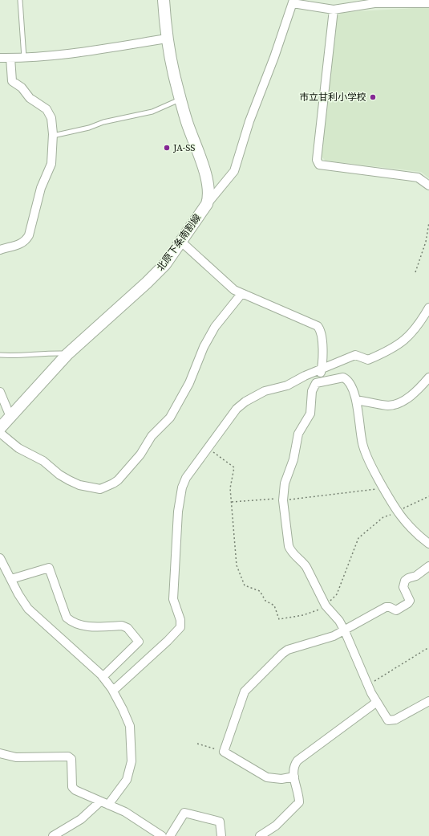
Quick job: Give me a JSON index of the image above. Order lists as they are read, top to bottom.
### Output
{
  "streets": {
    "main road": ["北原下条南割線"]
  },
  "places": ["市立甘利小学校", "JA-SS"]
}
